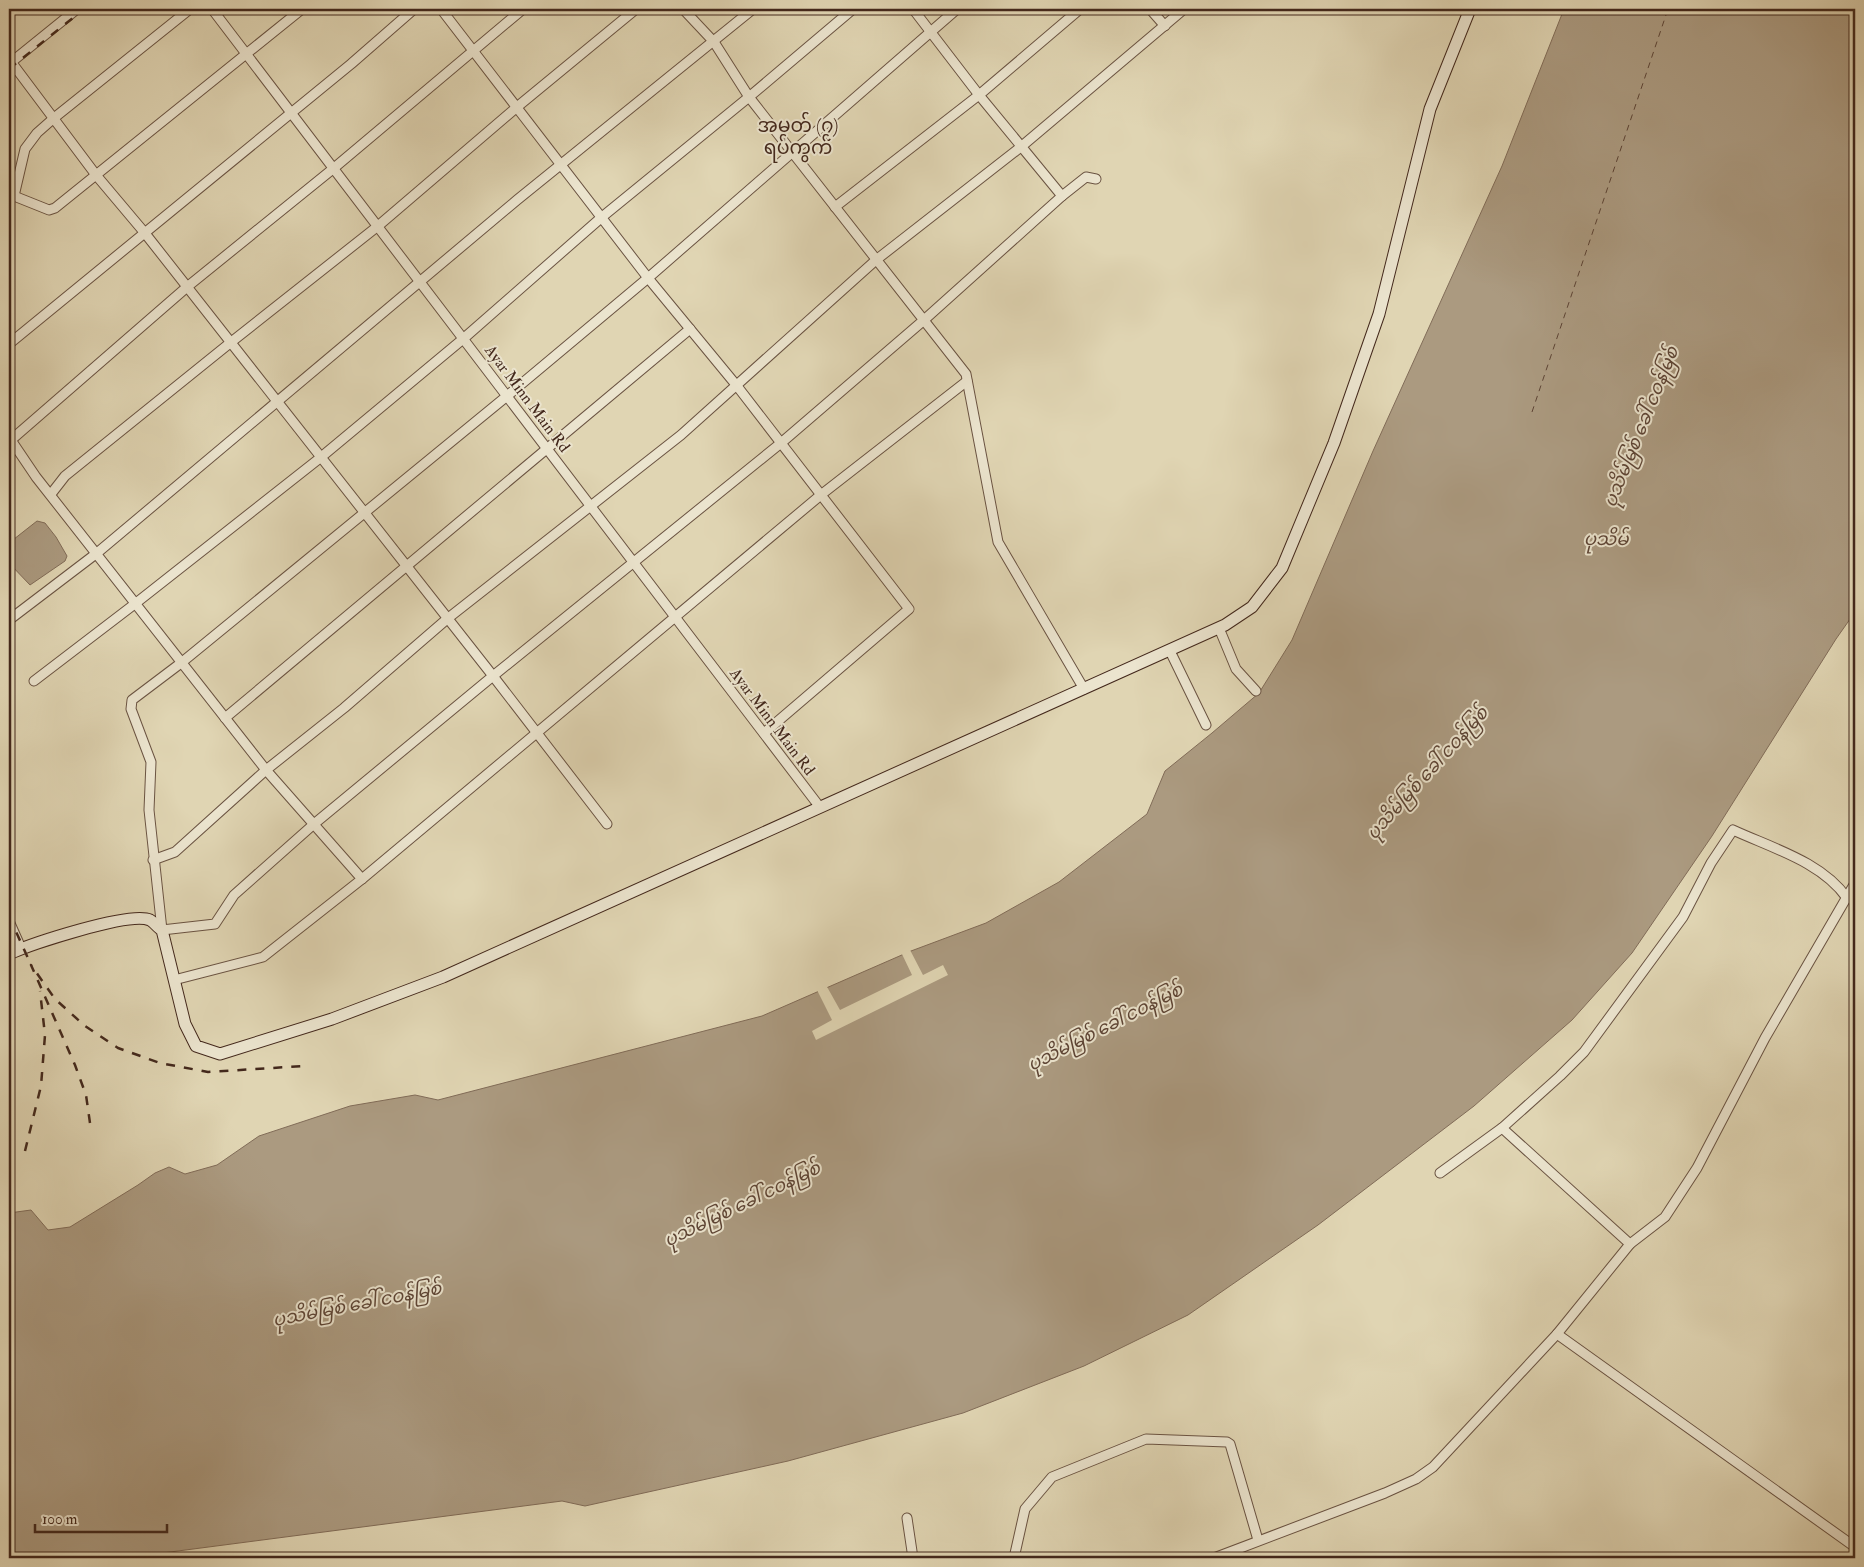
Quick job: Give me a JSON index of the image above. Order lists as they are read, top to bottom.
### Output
{
  "streets": {
    "street": ["Ayar Minn Main Rd"]
  },
  "districts": ["အမှတ် (၇) ရပ်ကွက်"],
  "water": ["ပုသိမ်မြစ် ခေါ် ငဝန်မြစ်", "ပုသိမ်"],
  "scale_bar": "100 m"
}
